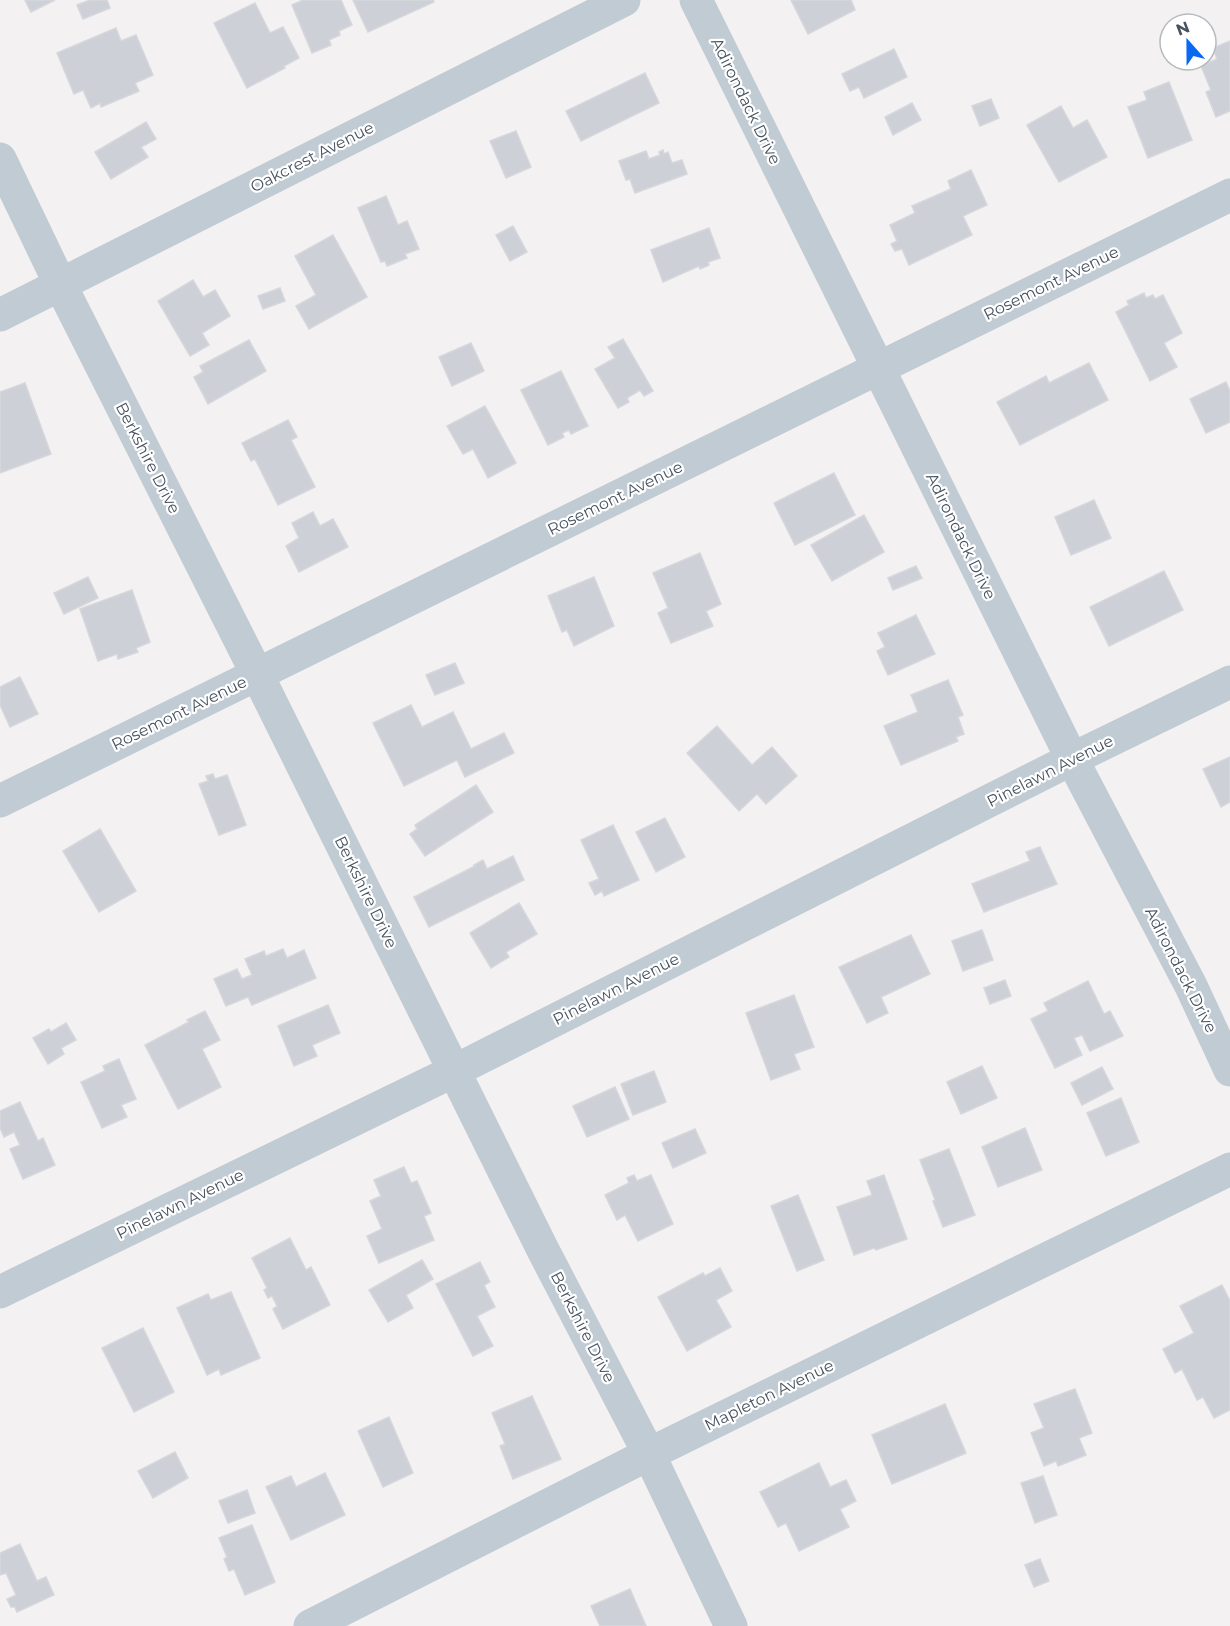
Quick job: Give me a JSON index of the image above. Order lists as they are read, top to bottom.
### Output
{
  "streets": {
    "street": [
      "Adirondack Drive",
      "Oakcrest Avenue",
      "Rosemont Avenue",
      "Berkshire Drive",
      "Pinelawn Avenue",
      "Mapleton Avenue"
    ]
  },
  "crossings": [
    ["Adirondack Drive", "Rosemont Avenue"],
    ["Adirondack Drive", "Pinelawn Avenue"],
    ["Oakcrest Avenue", "Berkshire Drive"],
    ["Rosemont Avenue", "Berkshire Drive"],
    ["Berkshire Drive", "Pinelawn Avenue"],
    ["Berkshire Drive", "Mapleton Avenue"]
  ],
  "north": "top"
}
